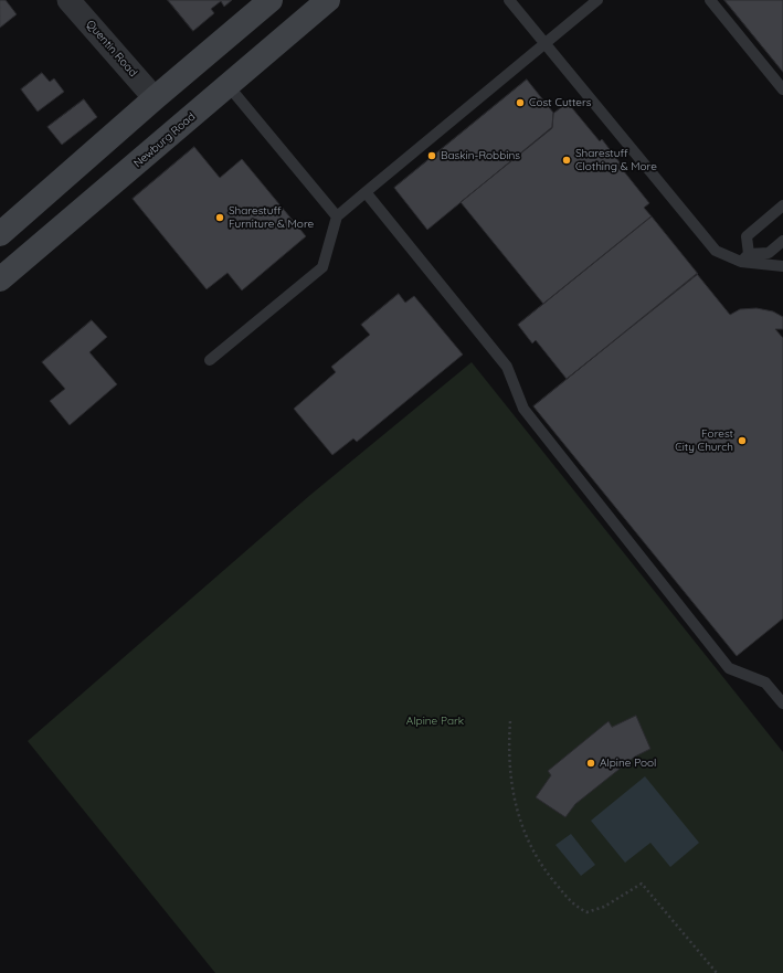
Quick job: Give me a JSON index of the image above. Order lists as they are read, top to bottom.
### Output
{
  "streets": {
    "main road": ["Newburg Road"],
    "street": ["Quentin Road"]
  },
  "parks": ["Alpine Park"],
  "places": [
    "Cost Cutters",
    "Baskin-Robbins",
    "Sharestuff Clothing & More",
    "Sharestuff Furniture & More",
    "Forest City Church",
    "Alpine Pool"
  ]
}
